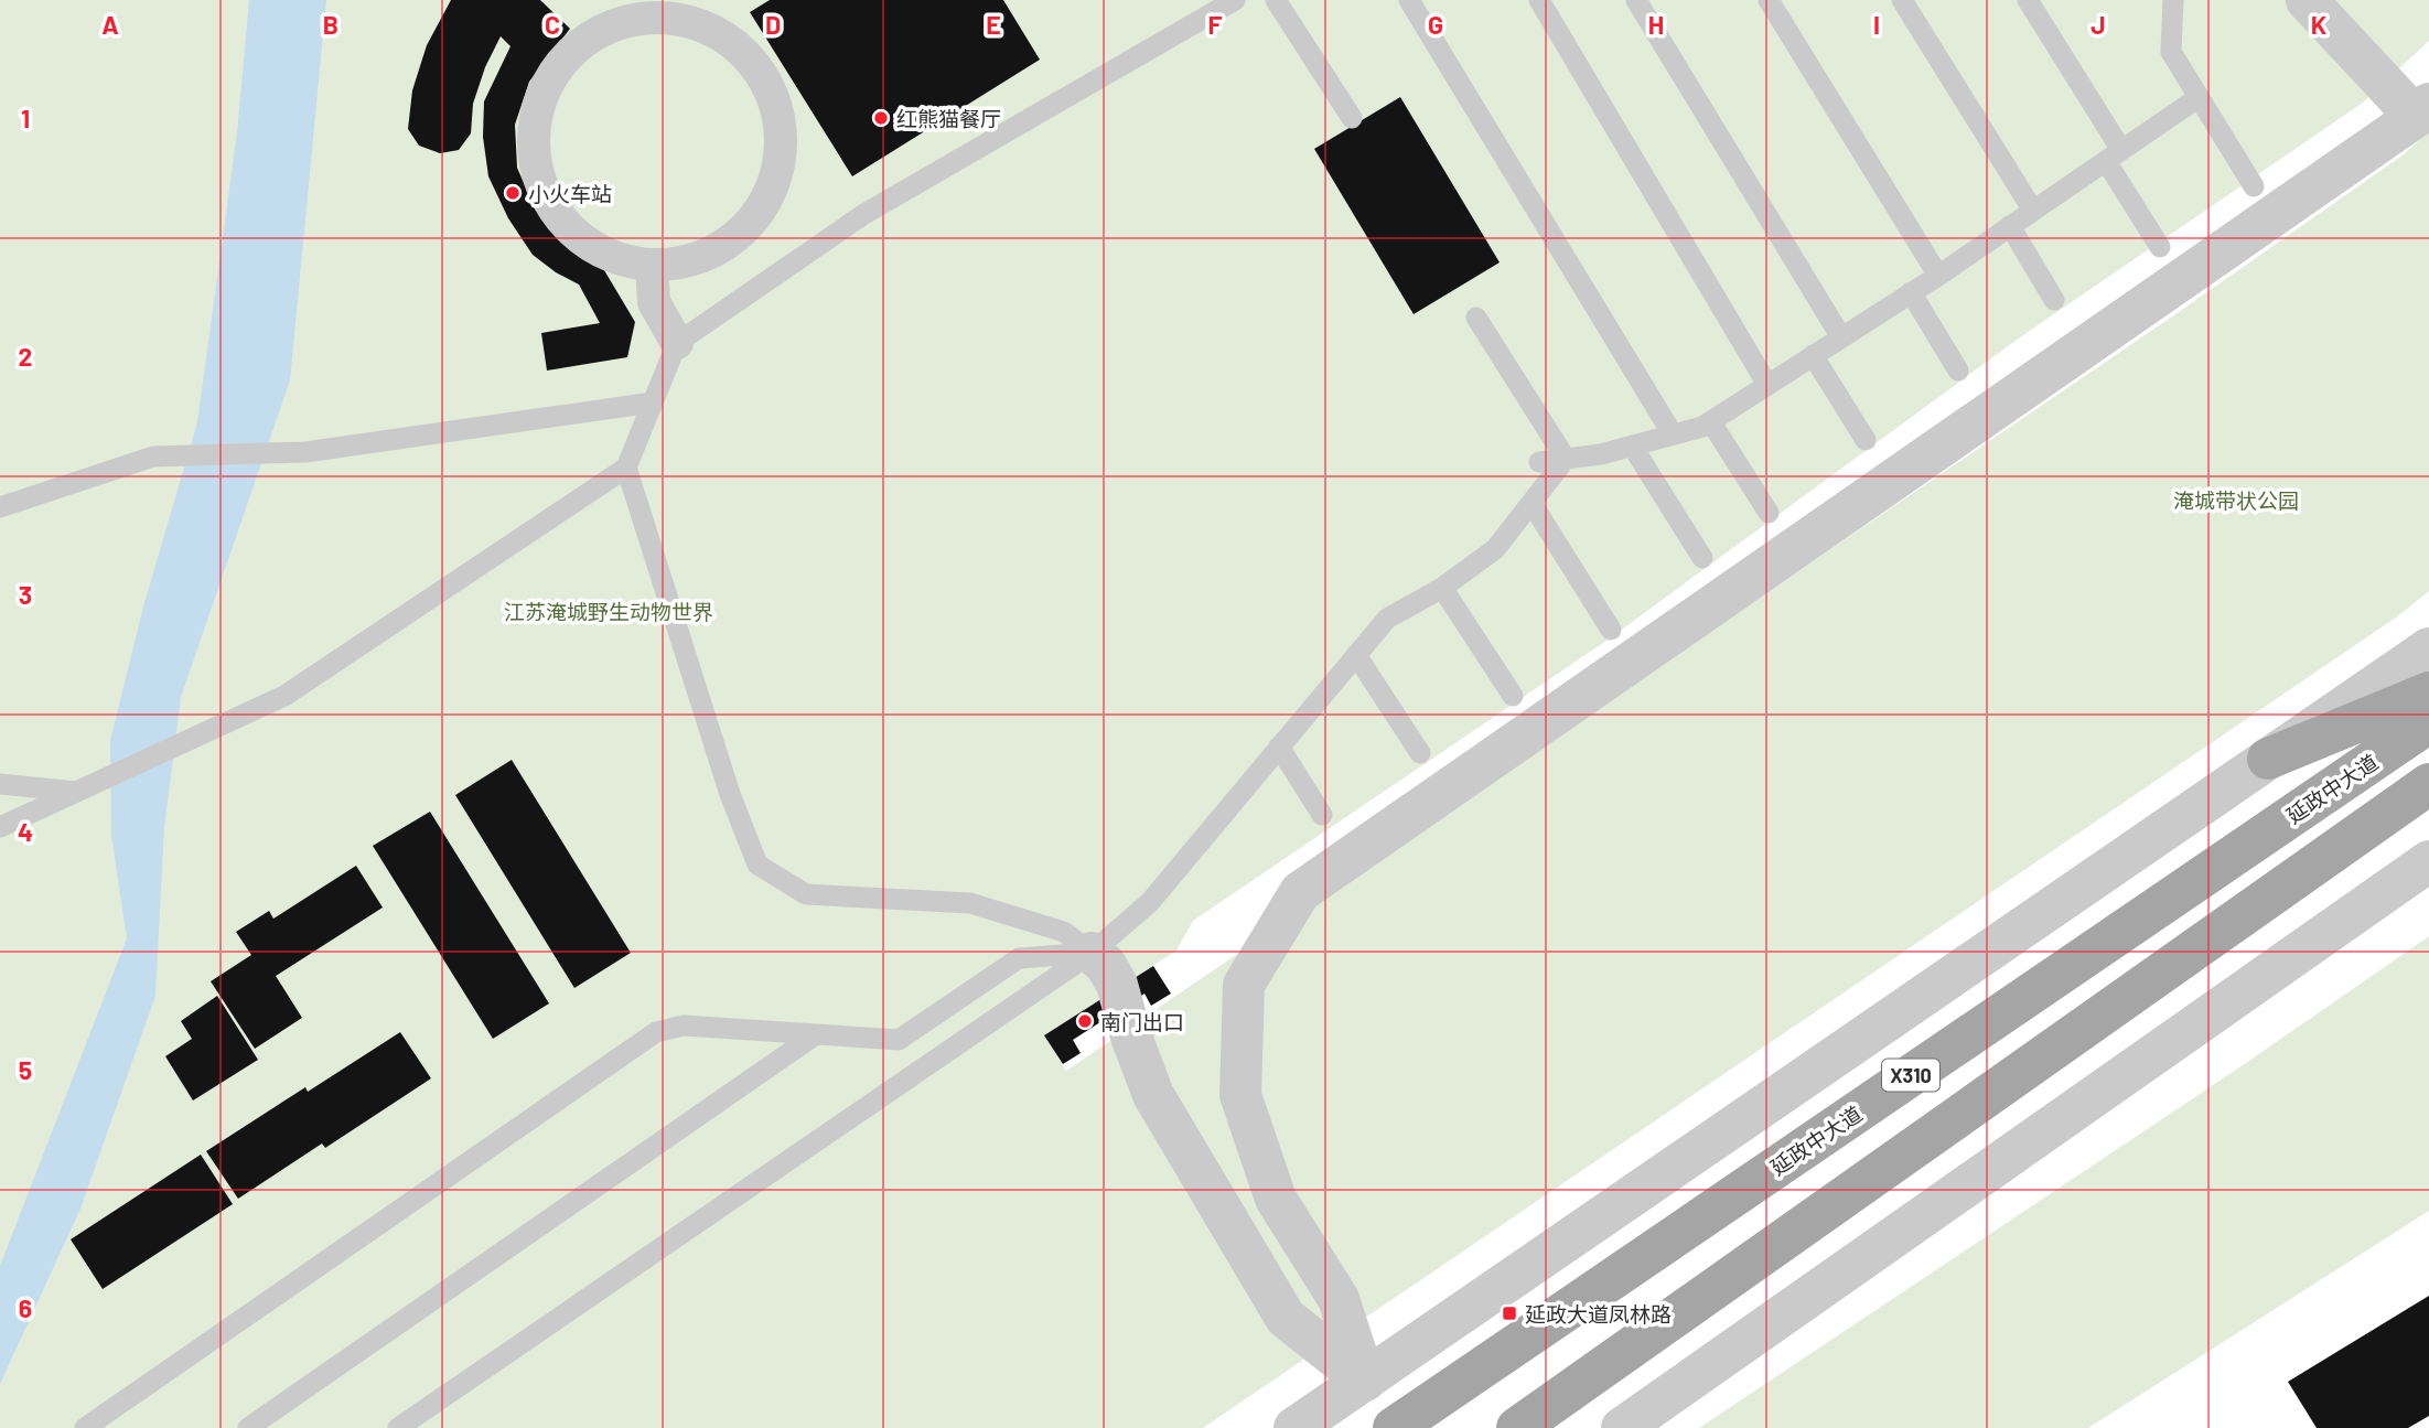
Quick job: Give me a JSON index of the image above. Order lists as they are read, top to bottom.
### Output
{
  "streets": {
    "main road": ["延政中大道", "X310"]
  },
  "parks": ["淹城带状公园", "江苏淹城野生动物世界"],
  "places": {
    "other": ["红熊猫餐厅", "小火车站", "南门出口"],
    "transit": ["延政大道凤林路"]
  },
  "grid": {
    "columns": [
      "A",
      "B",
      "C",
      "D",
      "E",
      "F",
      "G",
      "H",
      "I",
      "J",
      "K"
    ],
    "rows": [
      "1",
      "2",
      "3",
      "4",
      "5",
      "6"
    ]
  }
}
